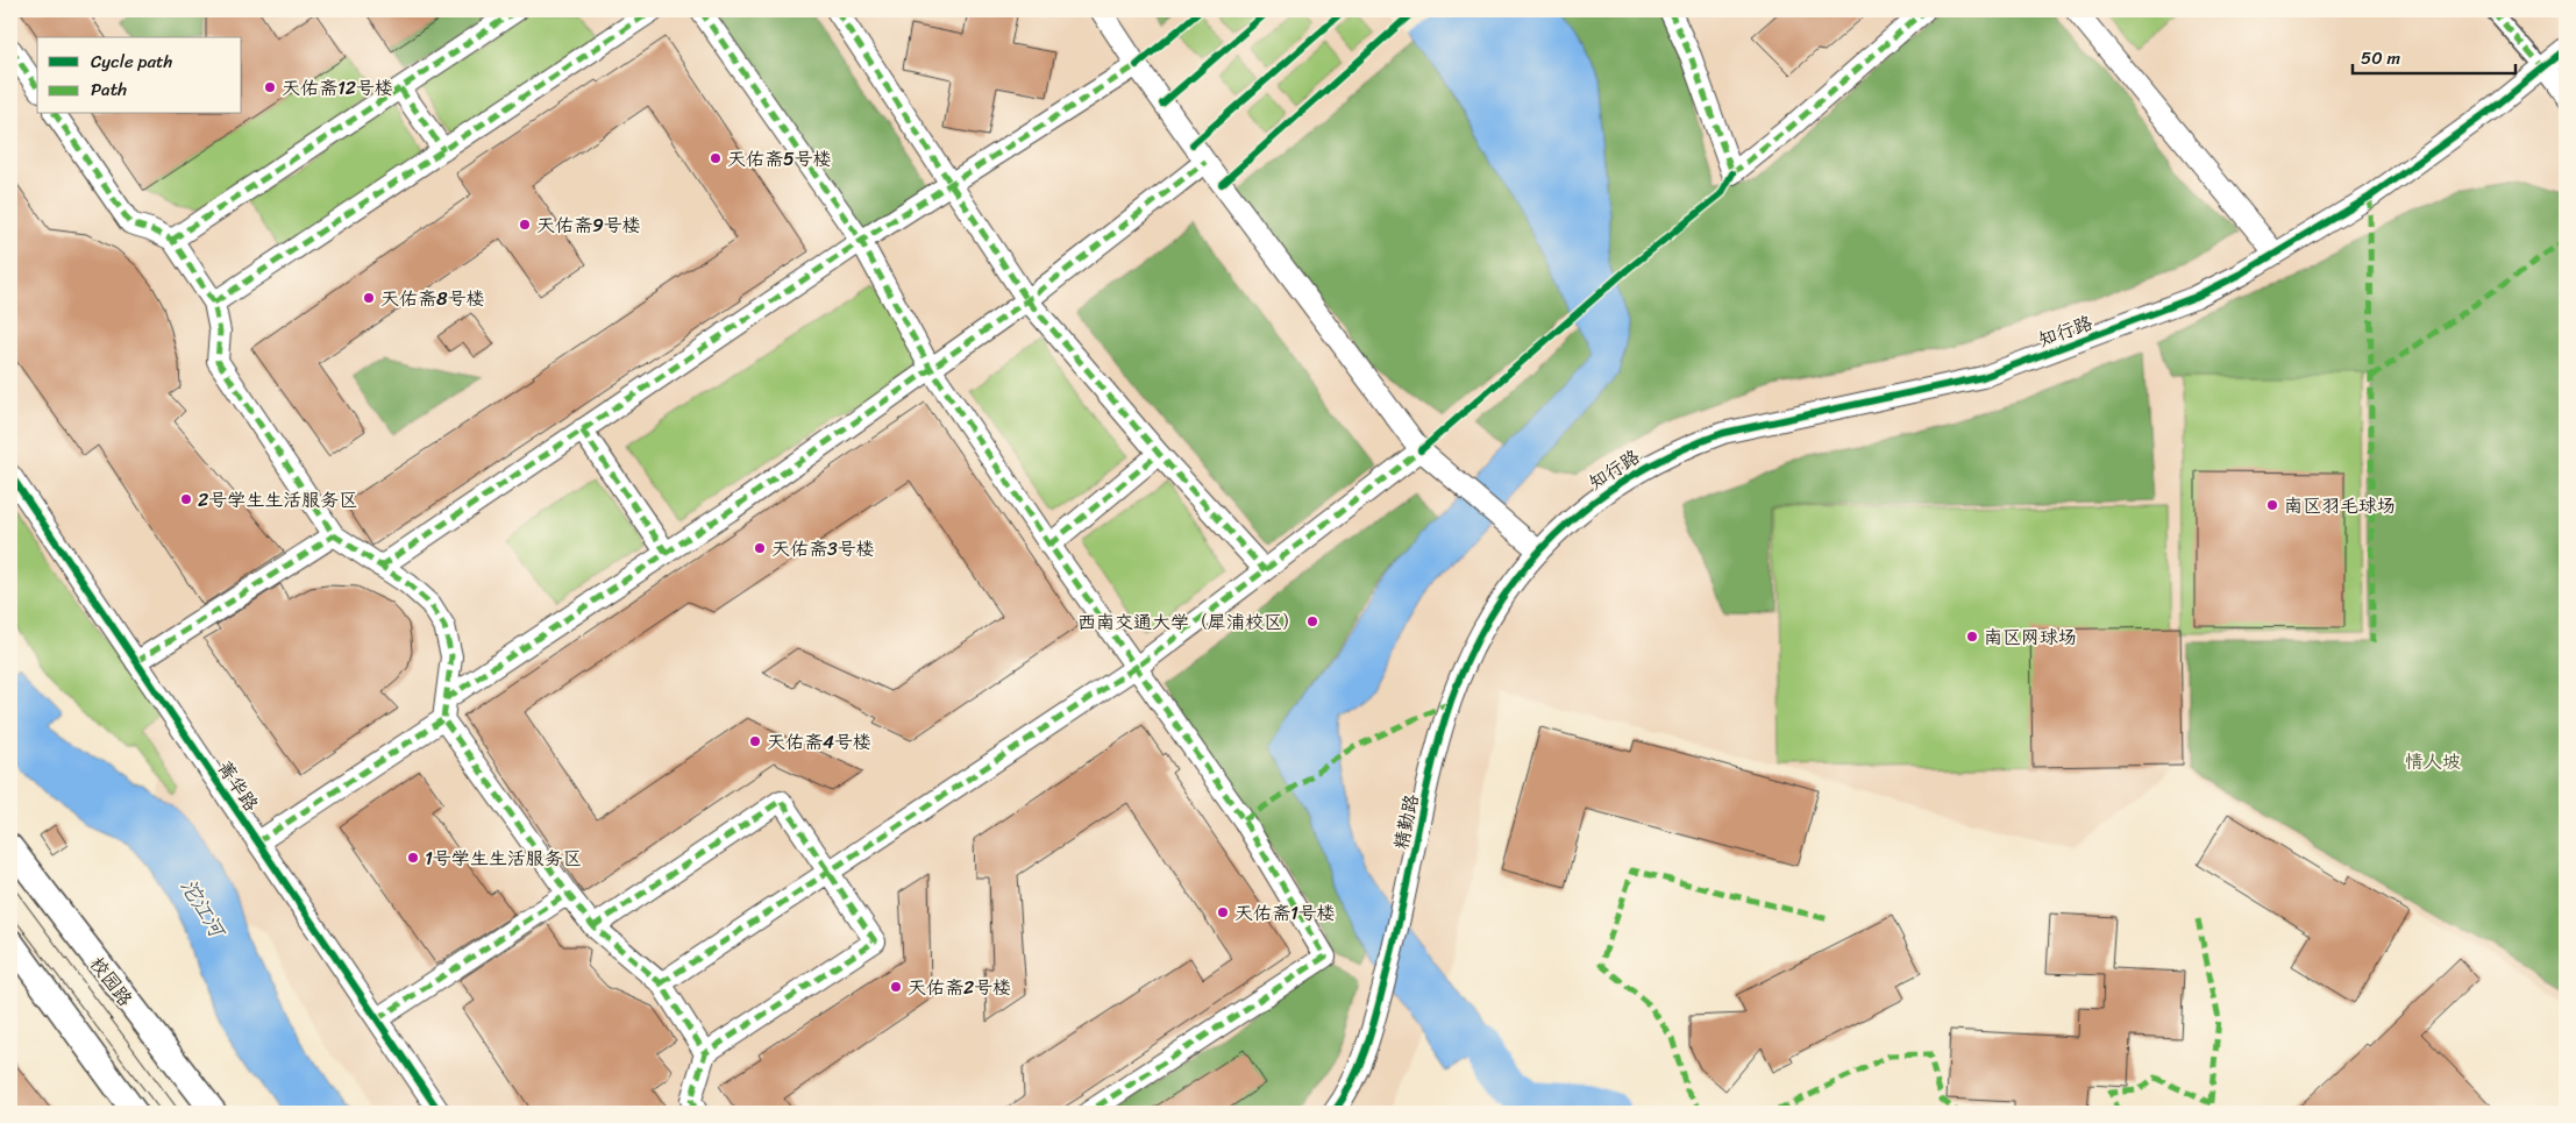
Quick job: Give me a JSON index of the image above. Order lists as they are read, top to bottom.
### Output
{
  "streets": {
    "street": [
      "知行路",
      "菁华路",
      "精勤路",
      "校园路"
    ]
  },
  "crossings": [
    ["知行路", "精勤路"]
  ],
  "water": ["沱江河"],
  "parks": ["情人坡"],
  "places": [
    "天佑斋12号楼",
    "天佑斋5号楼",
    "天佑斋9号楼",
    "天佑斋8号楼",
    "2号学生生活服务区",
    "南区羽毛球场",
    "天佑斋3号楼",
    "西南交通大学（犀浦校区）",
    "南区网球场",
    "天佑斋4号楼",
    "1号学生生活服务区",
    "天佑斋1号楼",
    "天佑斋2号楼"
  ],
  "legend": ["Cycle path", "Path"],
  "scale_bar": "50 m"
}
